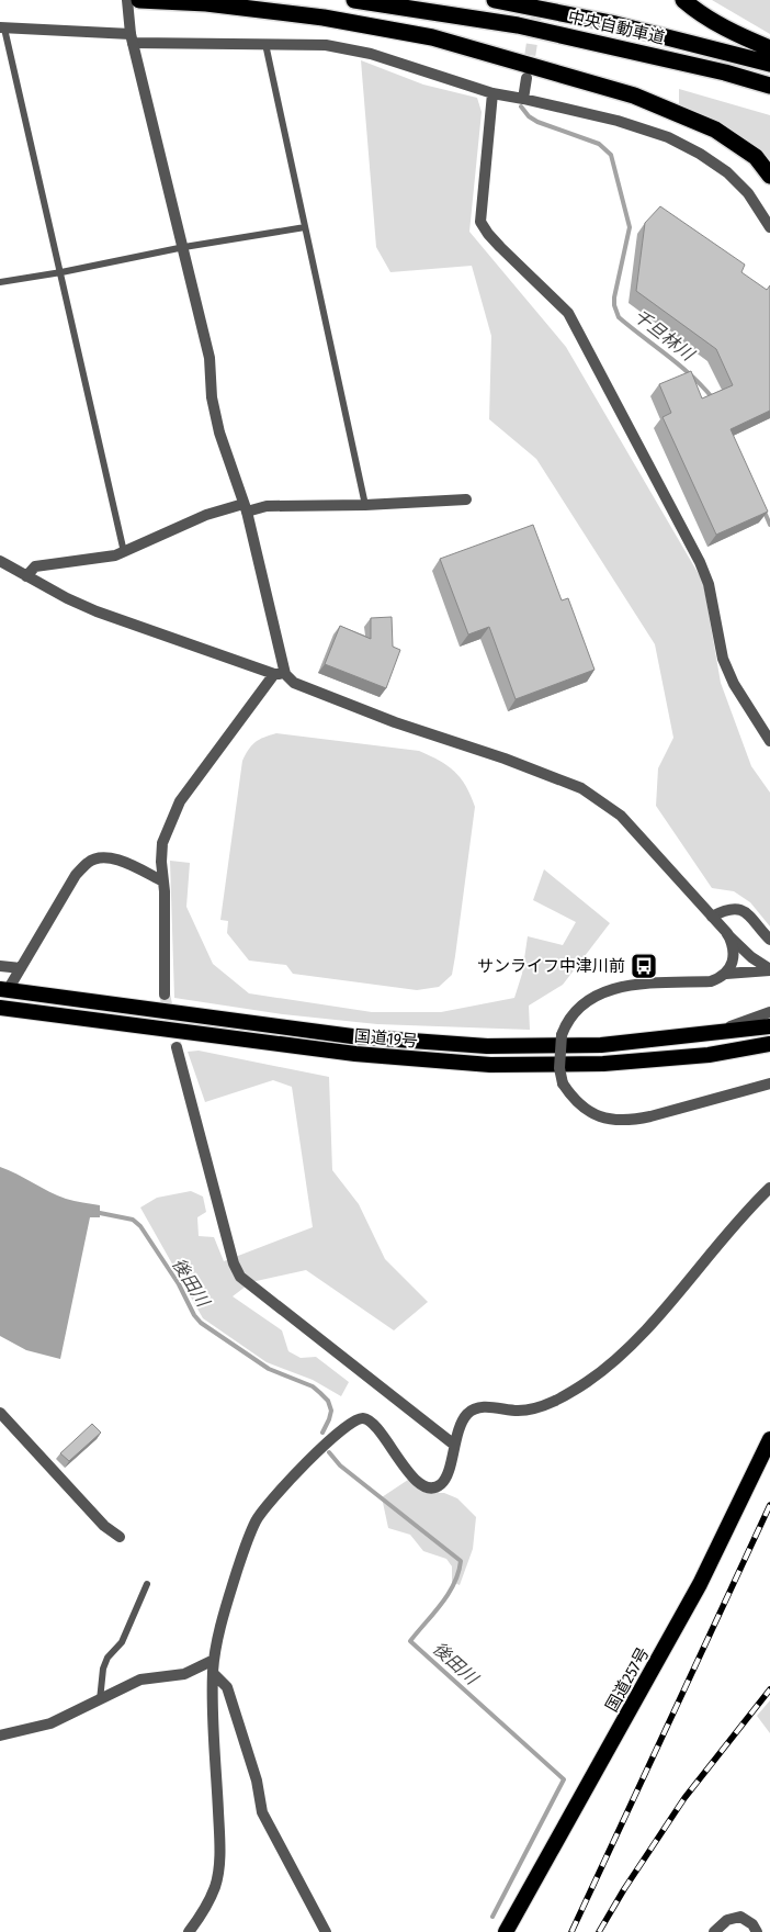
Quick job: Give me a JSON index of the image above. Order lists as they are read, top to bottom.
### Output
{
  "streets": {
    "highway": ["中央自動車道", "国道19号", "国道257号"]
  },
  "water": ["千旦林川", "後田川"],
  "places": {
    "bus stop": ["サンライフ中津川前"]
  }
}
